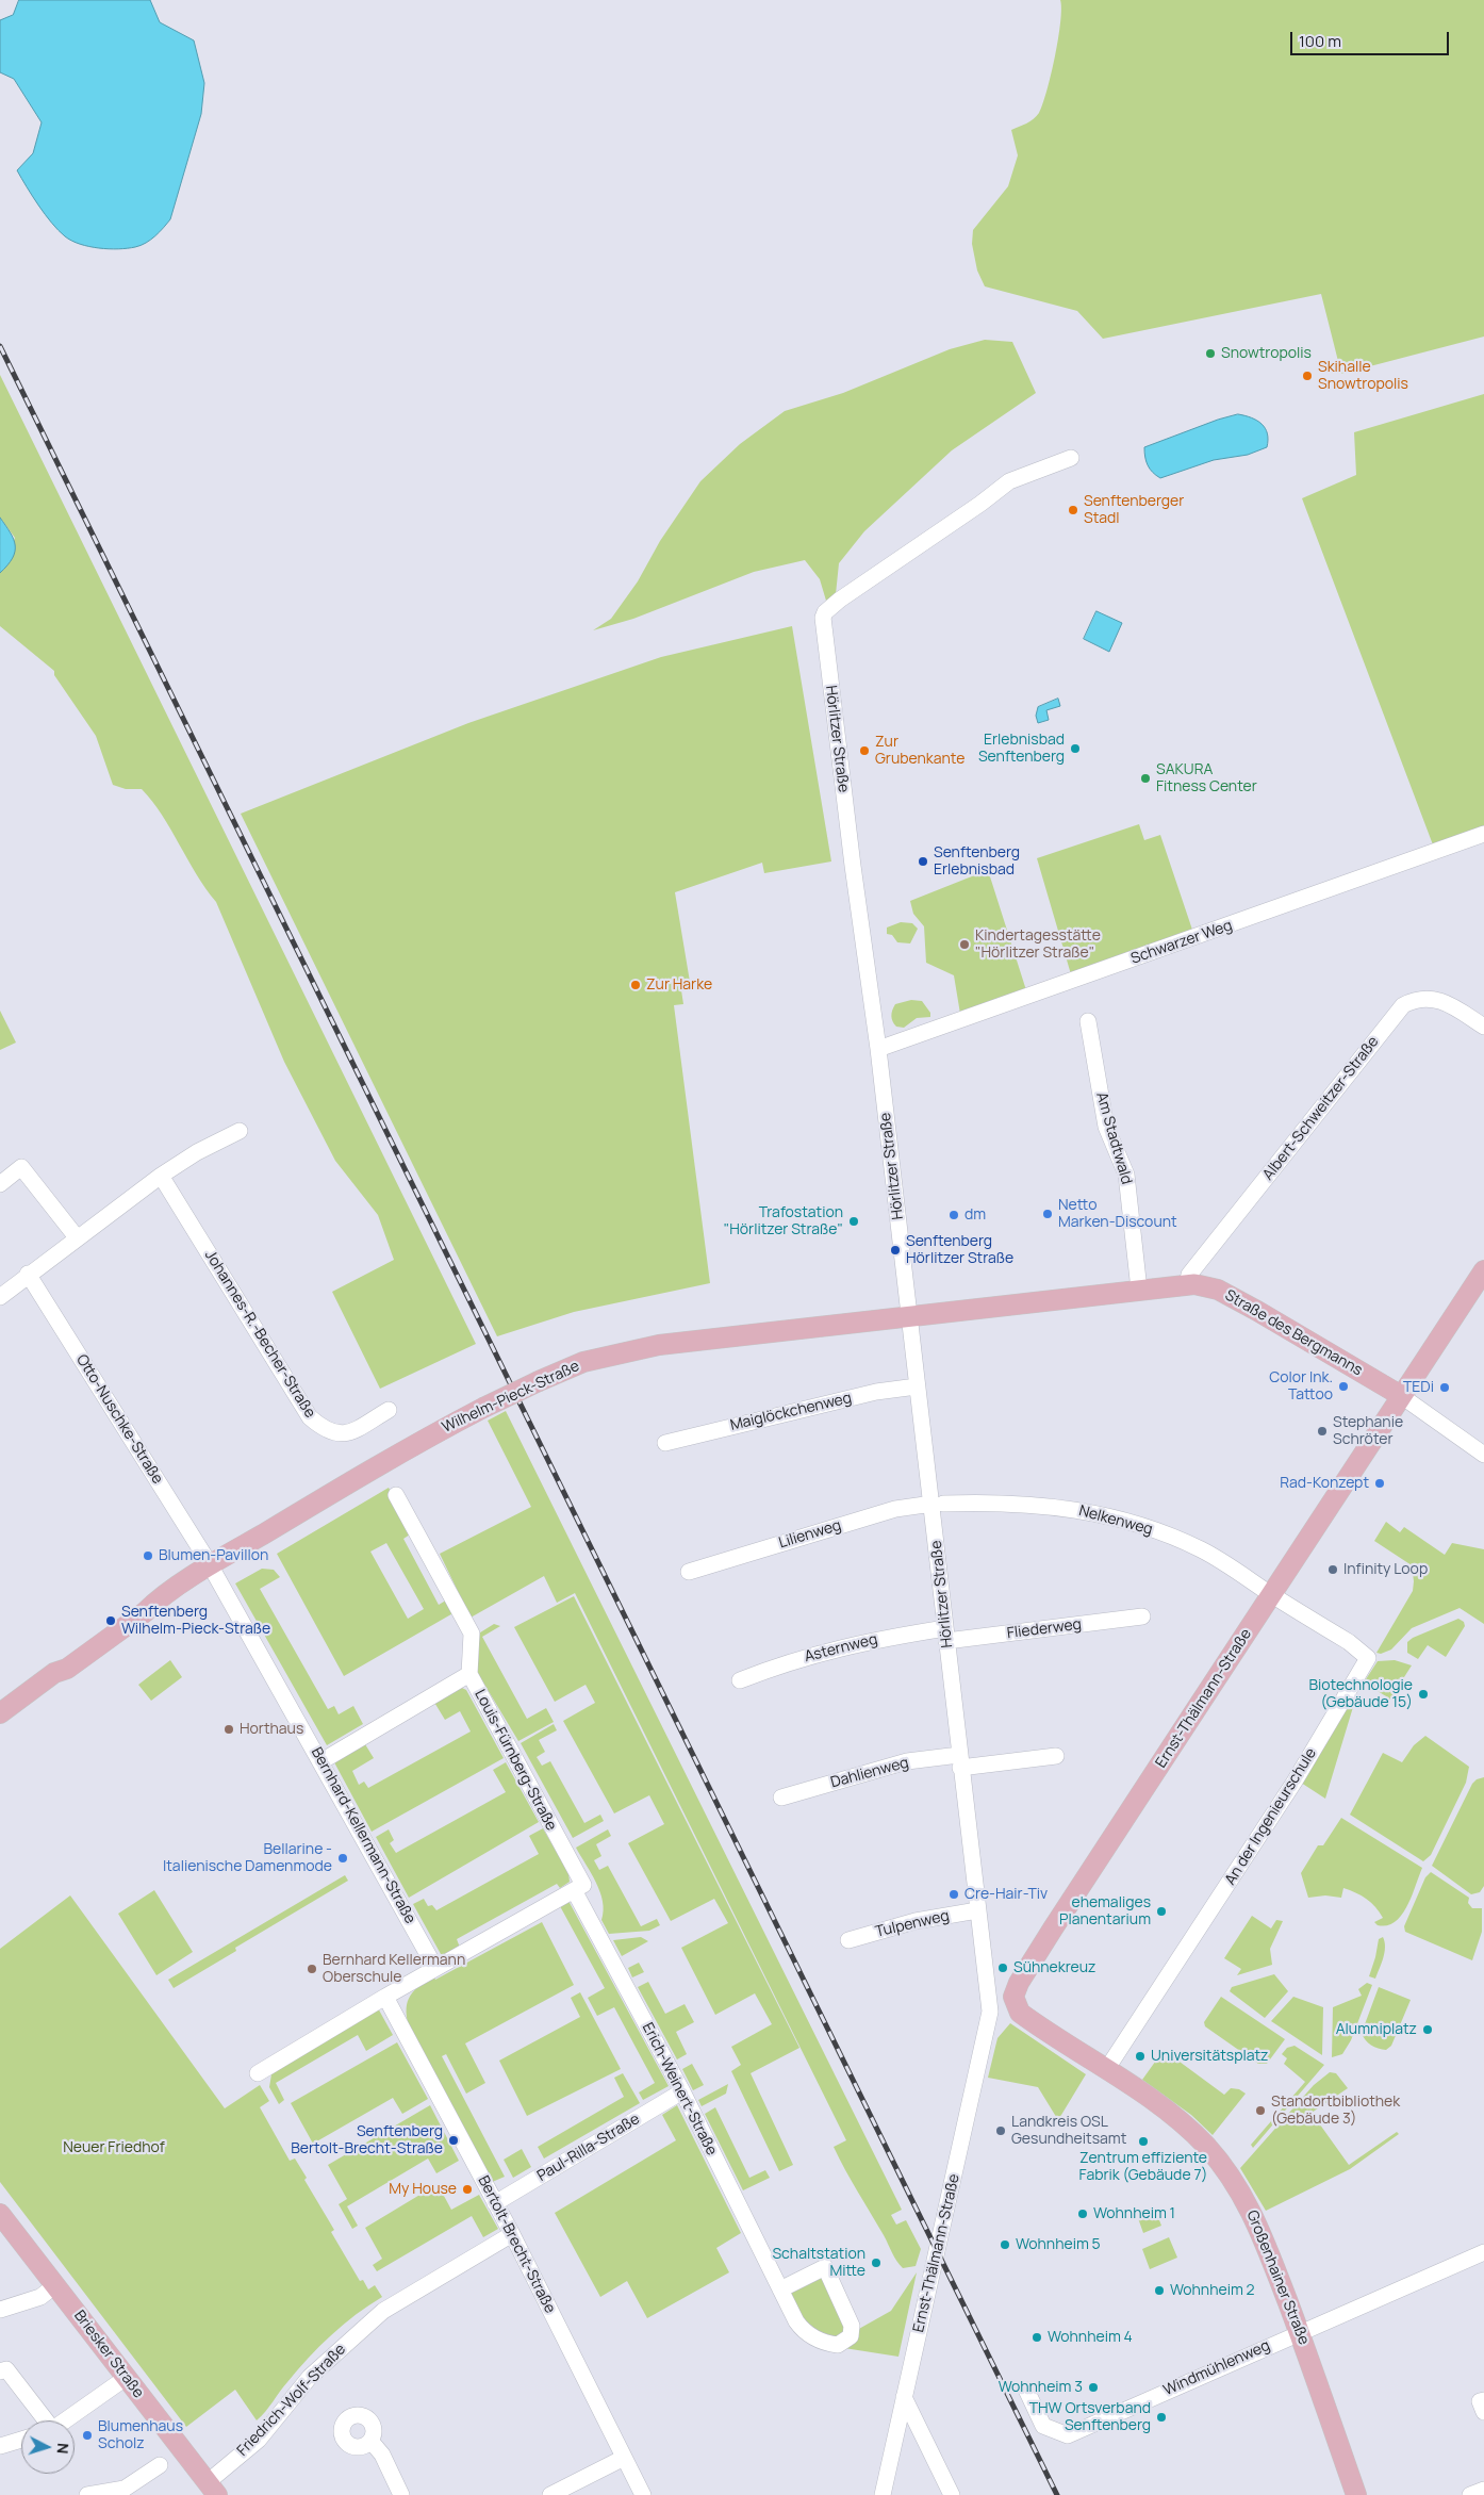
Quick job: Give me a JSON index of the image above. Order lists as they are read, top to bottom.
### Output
{
  "streets": {
    "main road": [
      "Straße des Bergmanns",
      "Wilhelm-Pieck-Straße",
      "Ernst-Thälmann-Straße",
      "Großenhainer Straße",
      "Briesker Straße"
    ],
    "street": [
      "Hörlitzer Straße",
      "Schwarzer Weg",
      "Albert-Schweitzer-Straße",
      "Am Stadtwald",
      "Johannes-R.-Becher-Straße",
      "Maiglöckchenweg",
      "Otto-Nuschke-Straße",
      "Nelkenweg",
      "Lilienweg",
      "Fliederweg",
      "Asternweg",
      "Louis-Fürnberg-Straße",
      "Dahlienweg",
      "An der Ingenieurschule",
      "Bernhard-Kellermann-Straße",
      "Tulpenweg",
      "Erich-Weinert-Straße",
      "Paul-Rilla-Straße",
      "Bertolt-Brecht-Straße",
      "Windmühlenweg",
      "Friedrich-Wolf-Straße"
    ]
  },
  "crossings": [
    ["Hörlitzer Straße", "Schwarzer Weg"],
    ["Hörlitzer Straße", "Straße des Bergmanns"],
    ["Hörlitzer Straße", "Wilhelm-Pieck-Straße"],
    ["Hörlitzer Straße", "Maiglöckchenweg"],
    ["Hörlitzer Straße", "Nelkenweg"],
    ["Hörlitzer Straße", "Lilienweg"],
    ["Hörlitzer Straße", "Fliederweg"],
    ["Hörlitzer Straße", "Asternweg"],
    ["Hörlitzer Straße", "Ernst-Thälmann-Straße"],
    ["Hörlitzer Straße", "Dahlienweg"],
    ["Hörlitzer Straße", "Tulpenweg"],
    ["Albert-Schweitzer-Straße", "Straße des Bergmanns"],
    ["Am Stadtwald", "Straße des Bergmanns"],
    ["Straße des Bergmanns", "Wilhelm-Pieck-Straße"],
    ["Straße des Bergmanns", "Ernst-Thälmann-Straße"],
    ["Wilhelm-Pieck-Straße", "Otto-Nuschke-Straße"],
    ["Wilhelm-Pieck-Straße", "Bernhard-Kellermann-Straße"],
    ["Otto-Nuschke-Straße", "Bernhard-Kellermann-Straße"],
    ["Nelkenweg", "Lilienweg"],
    ["Nelkenweg", "Ernst-Thälmann-Straße"],
    ["Nelkenweg", "An der Ingenieurschule"],
    ["Fliederweg", "Asternweg"],
    ["Ernst-Thälmann-Straße", "An der Ingenieurschule"],
    ["Ernst-Thälmann-Straße", "Großenhainer Straße"],
    ["Louis-Fürnberg-Straße", "Bernhard-Kellermann-Straße"],
    ["Louis-Fürnberg-Straße", "Erich-Weinert-Straße"],
    ["An der Ingenieurschule", "Großenhainer Straße"],
    ["Erich-Weinert-Straße", "Paul-Rilla-Straße"],
    ["Paul-Rilla-Straße", "Bertolt-Brecht-Straße"],
    ["Bertolt-Brecht-Straße", "Friedrich-Wolf-Straße"],
    ["Großenhainer Straße", "Windmühlenweg"],
    ["Briesker Straße", "Friedrich-Wolf-Straße"]
  ],
  "parks": ["Neuer Friedhof"],
  "places": [
    "Snowtropolis",
    "Skihalle Snowtropolis",
    "Senftenberger Stadl",
    "Erlebnisbad Senftenberg",
    "Zur Grubenkante",
    "SAKURA Fitness Center",
    "Senftenberg Erlebnisbad",
    "Kindertagesstätte \"Hörlitzer Straße\"",
    "Zur Harke",
    "Netto Marken-Discount",
    "dm",
    "Trafostation \"Hörlitzer Straße\"",
    "Senftenberg Hörlitzer Straße",
    "Color Ink. Tattoo",
    "TEDi",
    "Stephanie Schröter",
    "Rad-Konzept",
    "Blumen-Pavillon",
    "Infinity Loop",
    "Senftenberg Wilhelm-Pieck-Straße",
    "Biotechnologie (Gebäude 15)",
    "Horthaus",
    "Bellarine - Italienische Damenmode",
    "Cre-Hair-Tiv",
    "ehemaliges Planentarium",
    "Sühnekreuz",
    "Bernhard Kellermann Oberschule",
    "Alumniplatz",
    "Universitätsplatz",
    "Standortbibliothek (Gebäude 3)",
    "Landkreis OSL Gesundheitsamt",
    "Senftenberg Bertolt-Brecht-Straße",
    "Zentrum effiziente Fabrik (Gebäude 7)",
    "My House",
    "Wohnheim 1",
    "Wohnheim 5",
    "Schaltstation Mitte",
    "Wohnheim 2",
    "Wohnheim 4",
    "Wohnheim 3",
    "THW Ortsverband Senftenberg",
    "Blumenhaus Scholz"
  ],
  "scale_bar": "100 m",
  "north": "right"
}
